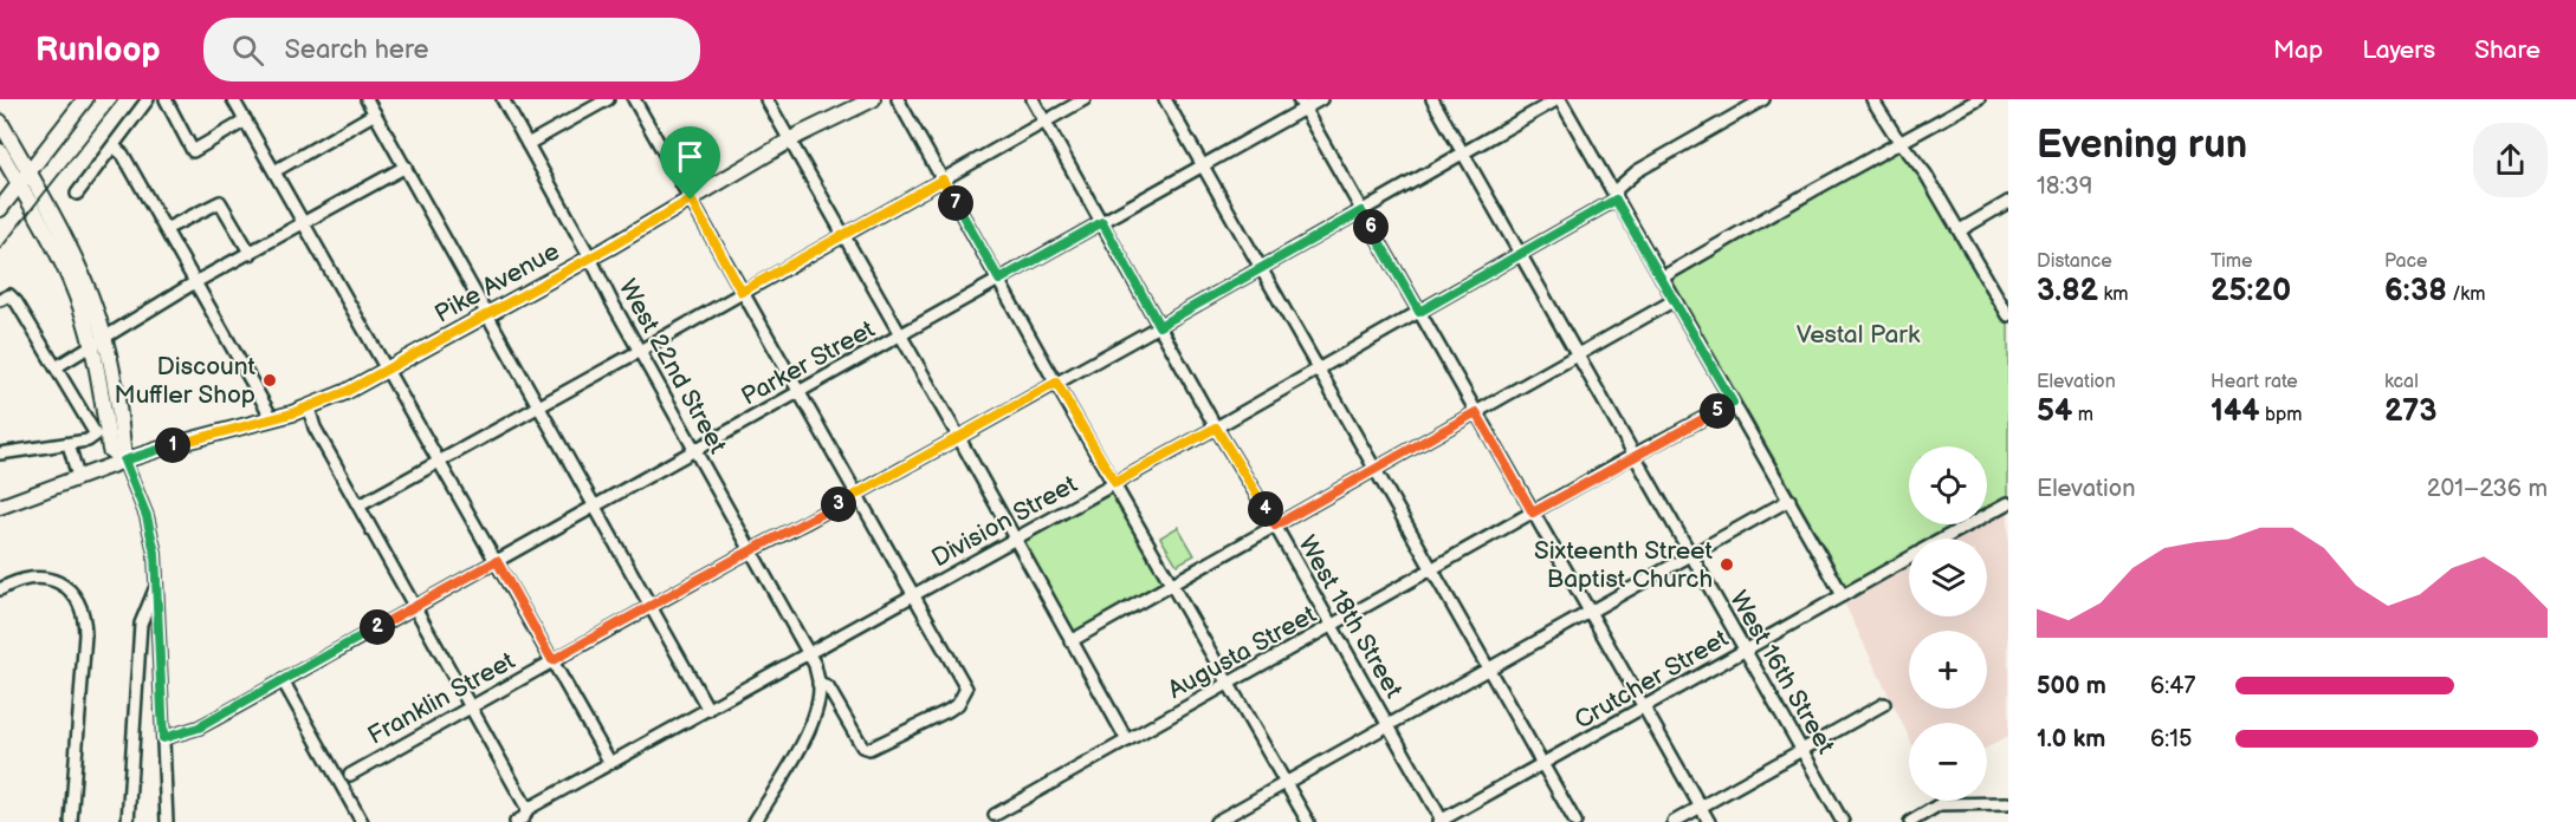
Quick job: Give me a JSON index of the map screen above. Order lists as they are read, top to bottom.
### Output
{
  "streets": {
    "main road": ["Pike Avenue"],
    "street": [
      "Parker Street",
      "West 22nd Street",
      "Division Street",
      "West 18th Street",
      "Augusta Street",
      "West 16th Street",
      "Crutcher Street",
      "Franklin Street"
    ]
  },
  "crossings": [
    ["Pike Avenue", "West 22nd Street"],
    ["Parker Street", "West 22nd Street"],
    ["Parker Street", "West 18th Street"],
    ["West 22nd Street", "Division Street"],
    ["West 22nd Street", "Franklin Street"],
    ["Division Street", "West 18th Street"],
    ["Division Street", "West 16th Street"],
    ["West 18th Street", "Augusta Street"],
    ["West 18th Street", "Crutcher Street"],
    ["West 18th Street", "Franklin Street"],
    ["Augusta Street", "West 16th Street"],
    ["West 16th Street", "Crutcher Street"],
    ["West 16th Street", "Franklin Street"]
  ],
  "parks": ["Vestal Park"],
  "places": ["Discount Muffler Shop", "Sixteenth Street Baptist Church"],
  "page": {
    "header": "Runloop",
    "search": "Search here",
    "nav": ["Map", "Layers", "Share"],
    "heading": ["Evening run", "18:39"],
    "pins": [
      "7",
      "6",
      "5",
      "1",
      "3",
      "4",
      "2"
    ],
    "stats": [
      ["Distance", "3.82 km"],
      ["Time", "25:20"],
      ["Pace", "6:38 /km"],
      ["Elevation", "54 m"],
      ["Heart rate", "144 bpm"],
      ["kcal", "273"]
    ],
    "map_buttons": ["+", "−"],
    "chart": ["Elevation", "201–236 m"],
    "list": [
      {
        "name": "500 m",
        "note": "6:47"
      },
      {
        "name": "1.0 km",
        "note": "6:15"
      }
    ]
  }
}
